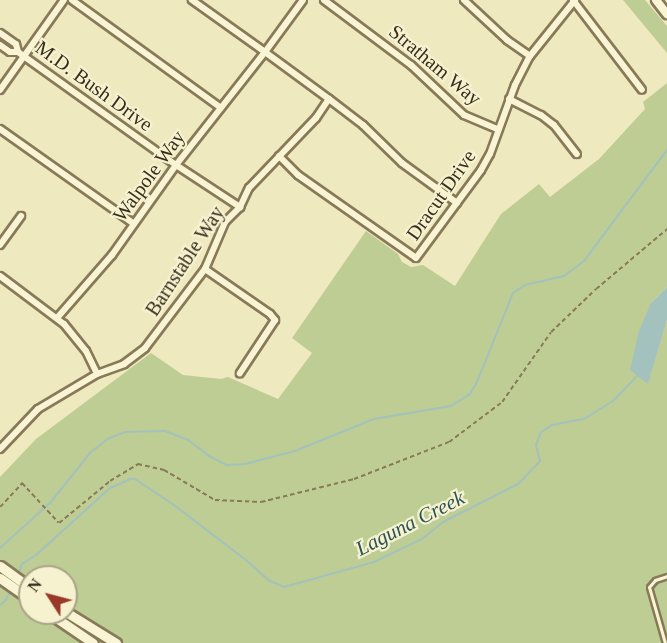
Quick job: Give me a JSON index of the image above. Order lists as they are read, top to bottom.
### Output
{
  "streets": {
    "street": [
      "Stratham Way",
      "M.D. Bush Drive",
      "Walpole Way",
      "Dracut Drive",
      "Barnstable Way"
    ]
  },
  "crossings": [
    ["Stratham Way", "Dracut Drive"],
    ["M.D. Bush Drive", "Walpole Way"],
    ["M.D. Bush Drive", "Barnstable Way"]
  ],
  "water": ["Laguna Creek"],
  "north": "top left"
}
